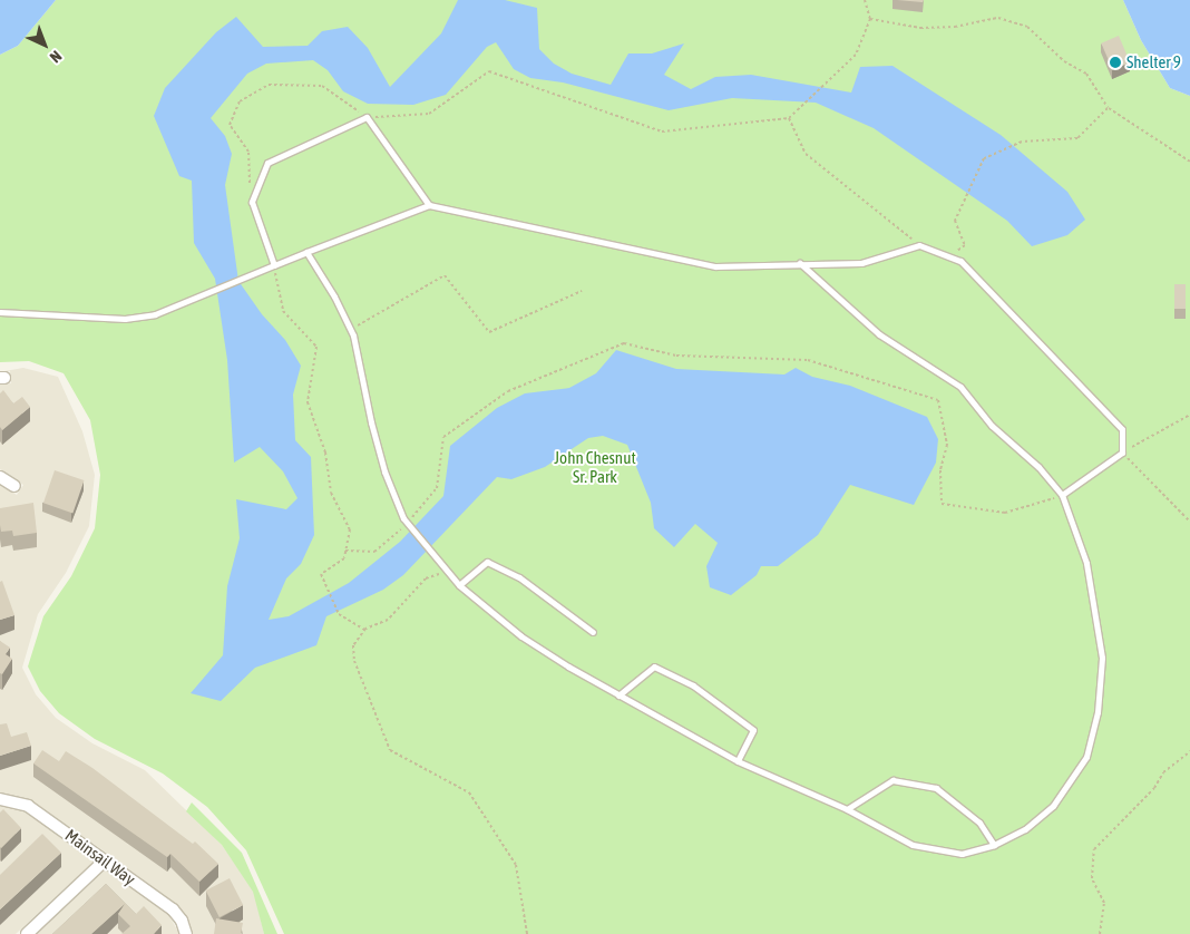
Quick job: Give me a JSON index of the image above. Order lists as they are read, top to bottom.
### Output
{
  "streets": {
    "street": ["Mainsail Way"]
  },
  "parks": ["John Chesnut Sr. Park"],
  "places": ["Shelter 9"],
  "north": "bottom right"
}
